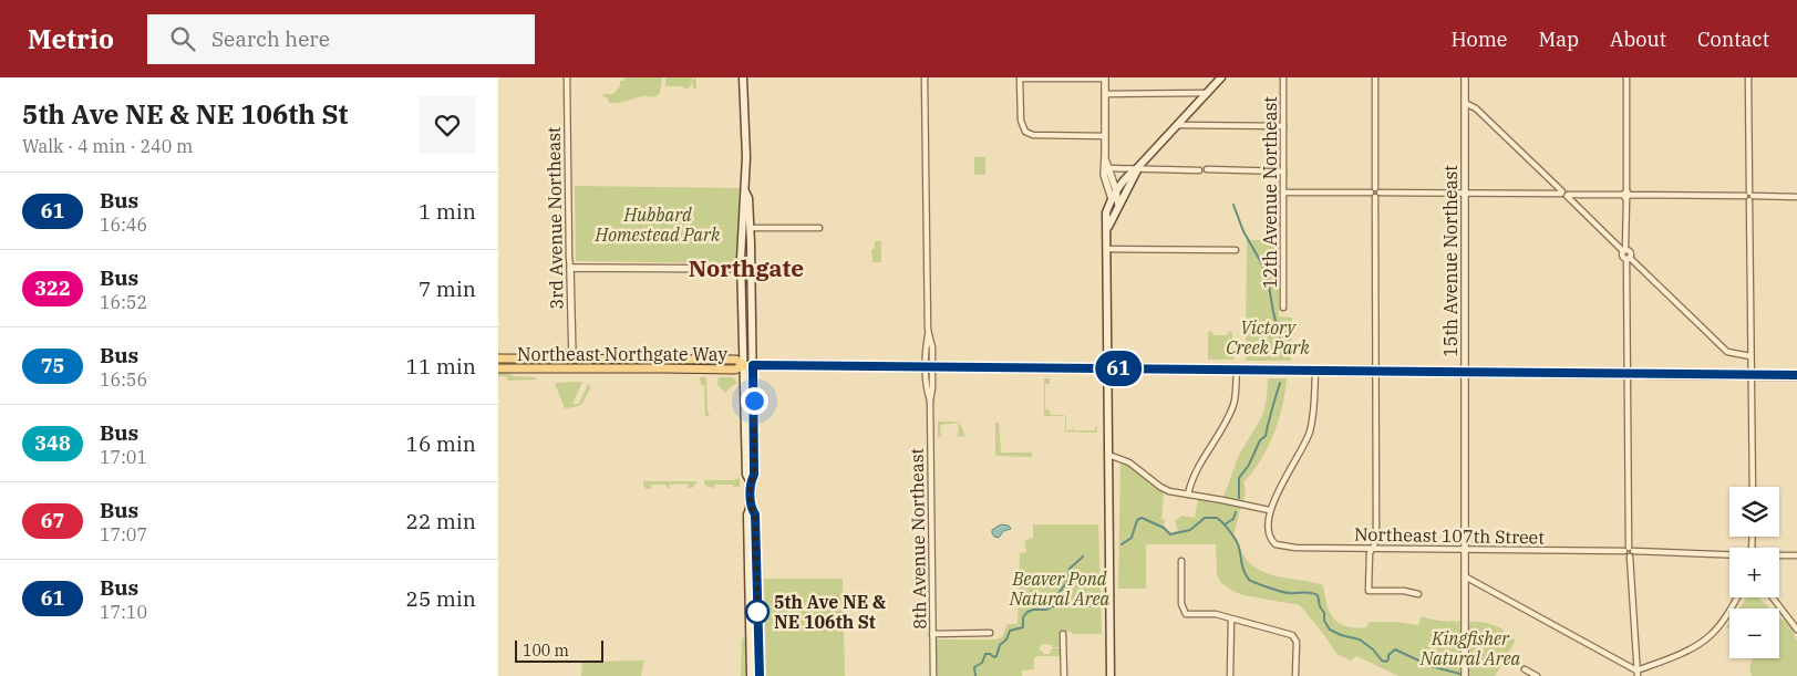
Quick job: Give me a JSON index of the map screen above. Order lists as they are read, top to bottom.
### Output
{
  "streets": {
    "main road": ["Northeast Northgate Way"],
    "street": [
      "12th Avenue Northeast",
      "3rd Avenue Northeast",
      "15th Avenue Northeast",
      "Northeast 107th Street",
      "8th Avenue Northeast"
    ]
  },
  "crossings": [
    ["3rd Avenue Northeast", "Northeast Northgate Way"],
    ["15th Avenue Northeast", "Northeast Northgate Way"],
    ["15th Avenue Northeast", "Northeast 107th Street"],
    ["Northeast Northgate Way", "8th Avenue Northeast"]
  ],
  "districts": ["Northgate"],
  "parks": [
    "Hubbard Homestead Park",
    "Victory Creek Park",
    "Beaver Pond Natural Area",
    "Kingfisher Natural Area"
  ],
  "places": ["5th Ave NE & NE 106th St"],
  "lines": ["bus line 61"],
  "scale_bar": "100 m",
  "page": {
    "header": "Metrio",
    "search": "Search here",
    "nav": [
      "Home",
      "Map",
      "About",
      "Contact"
    ],
    "heading": ["5th Ave NE & NE 106th St", "Walk · 4 min · 240 m"],
    "on_map": "61",
    "list": [
      {
        "mark": "61",
        "name": "Bus",
        "note": "16:46",
        "value": "1 min"
      },
      {
        "mark": "322",
        "name": "Bus",
        "note": "16:52",
        "value": "7 min"
      },
      {
        "mark": "75",
        "name": "Bus",
        "note": "16:56",
        "value": "11 min"
      },
      {
        "mark": "348",
        "name": "Bus",
        "note": "17:01",
        "value": "16 min"
      },
      {
        "mark": "67",
        "name": "Bus",
        "note": "17:07",
        "value": "22 min"
      },
      {
        "mark": "61",
        "name": "Bus",
        "note": "17:10",
        "value": "25 min"
      }
    ],
    "map_buttons": ["+", "−"],
    "scale": "100 m"
  }
}
